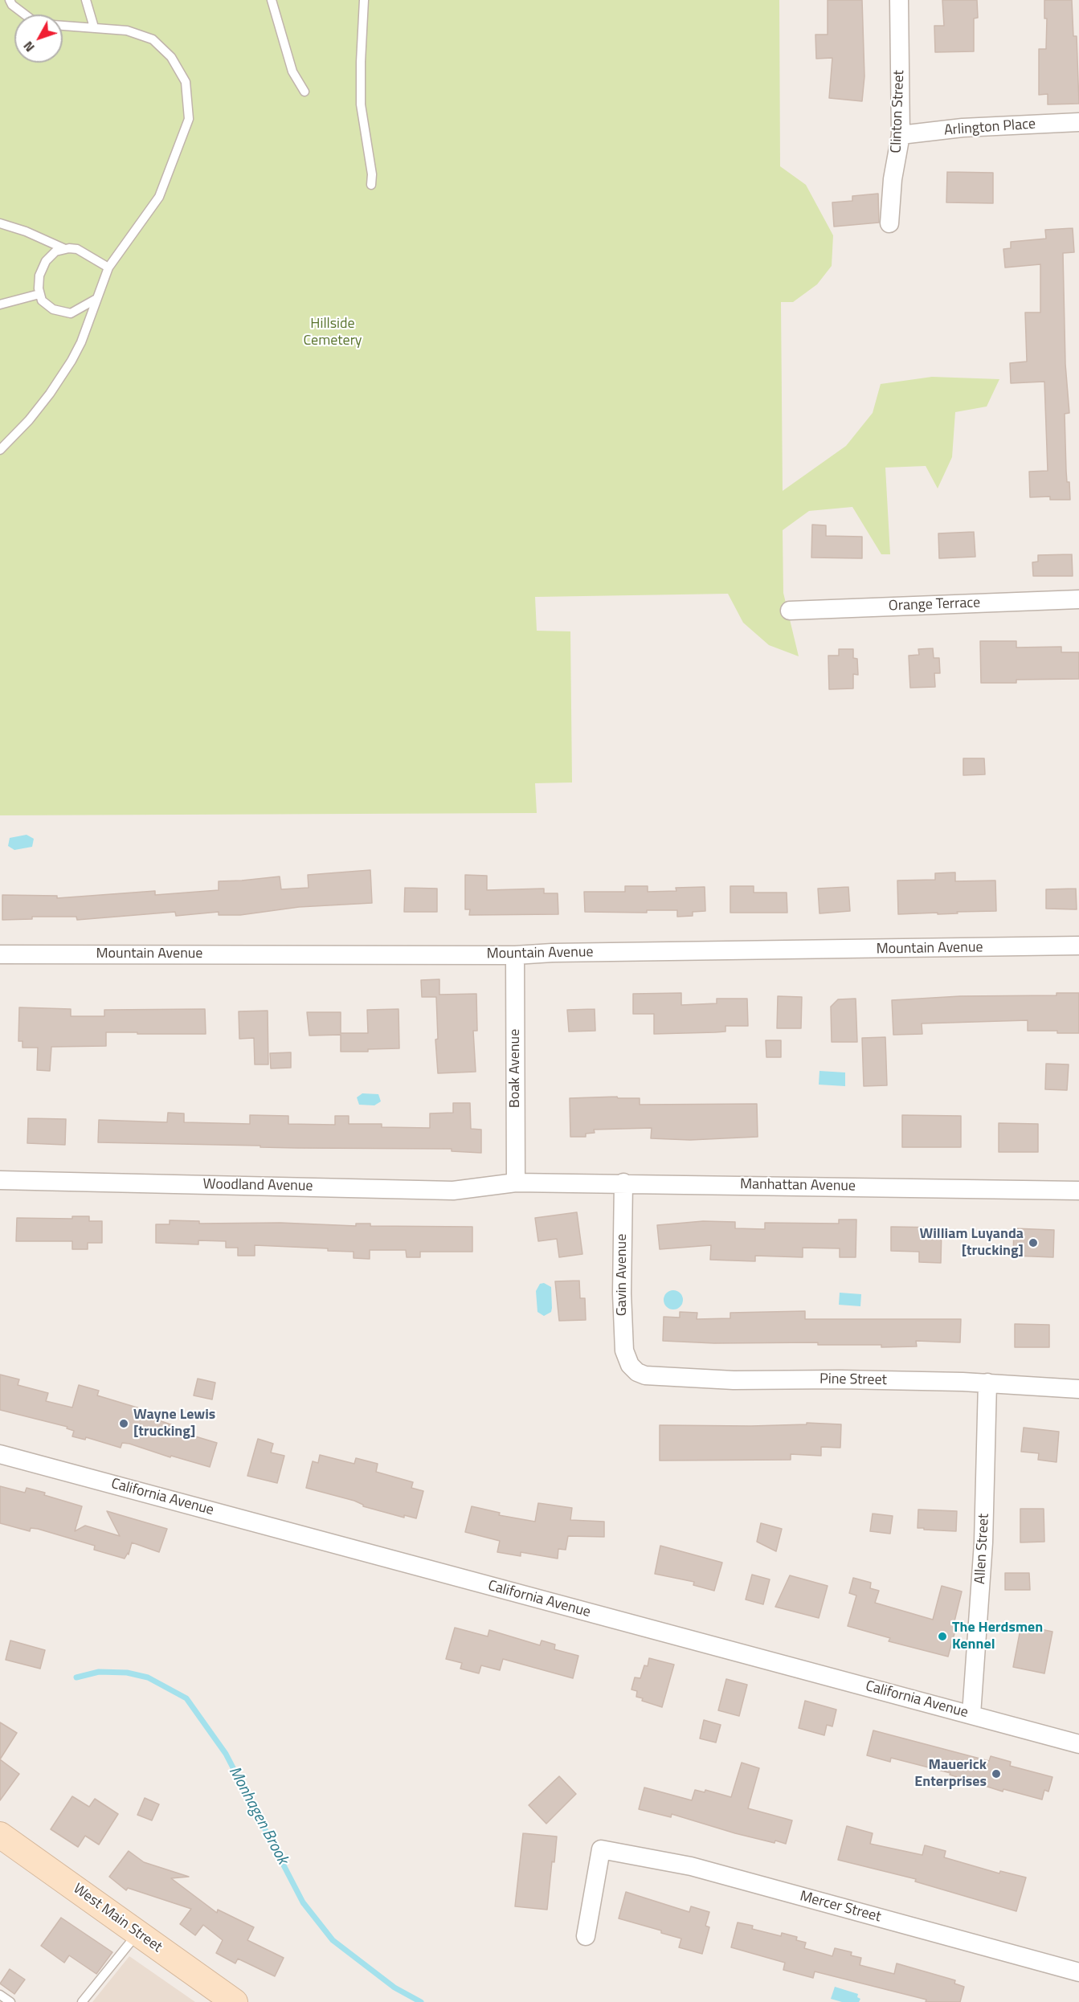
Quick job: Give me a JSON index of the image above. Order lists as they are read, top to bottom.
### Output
{
  "streets": {
    "street": [
      "Clinton Street",
      "Arlington Place",
      "Orange Terrace",
      "Mountain Avenue",
      "Boak Avenue",
      "Woodland Avenue",
      "Manhattan Avenue",
      "Gavin Avenue",
      "Pine Street",
      "California Avenue",
      "Allen Street",
      "Mercer Street",
      "West Main Street"
    ]
  },
  "crossings": [
    ["Clinton Street", "Arlington Place"],
    ["Mountain Avenue", "Boak Avenue"],
    ["Boak Avenue", "Woodland Avenue"],
    ["Boak Avenue", "Manhattan Avenue"],
    ["Woodland Avenue", "Manhattan Avenue"],
    ["Manhattan Avenue", "Gavin Avenue"],
    ["Gavin Avenue", "Pine Street"],
    ["Pine Street", "Allen Street"],
    ["California Avenue", "Allen Street"]
  ],
  "water": ["Monhagen Brook"],
  "parks": ["Hillside Cemetery"],
  "places": [
    "William Luyanda [trucking]",
    "Wayne Lewis [trucking]",
    "The Herdsmen Kennel",
    "Mauerick Enterprises"
  ],
  "north": "bottom left"
}
